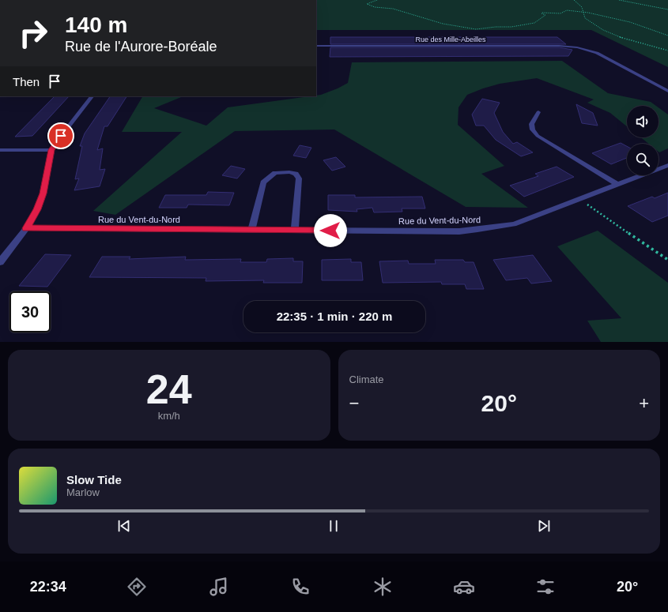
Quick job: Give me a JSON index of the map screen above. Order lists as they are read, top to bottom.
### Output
{
  "streets": {
    "street": ["Rue des Mille-Abeilles", "Rue du Vent-du-Nord"]
  },
  "page": {
    "turn": ["140 m", "Rue de l'Aurore-Boréale"],
    "then": "Then",
    "limit": "30",
    "trip": "22:35 · 1 min · 220 m",
    "tile": [
      ["24", "km/h"],
      "Climate"
    ],
    "heat": ["−", "20°", "+"],
    "song": ["Slow Tide", "Marlow"],
    "tabs": ["22:34", "20°"]
  }
}
